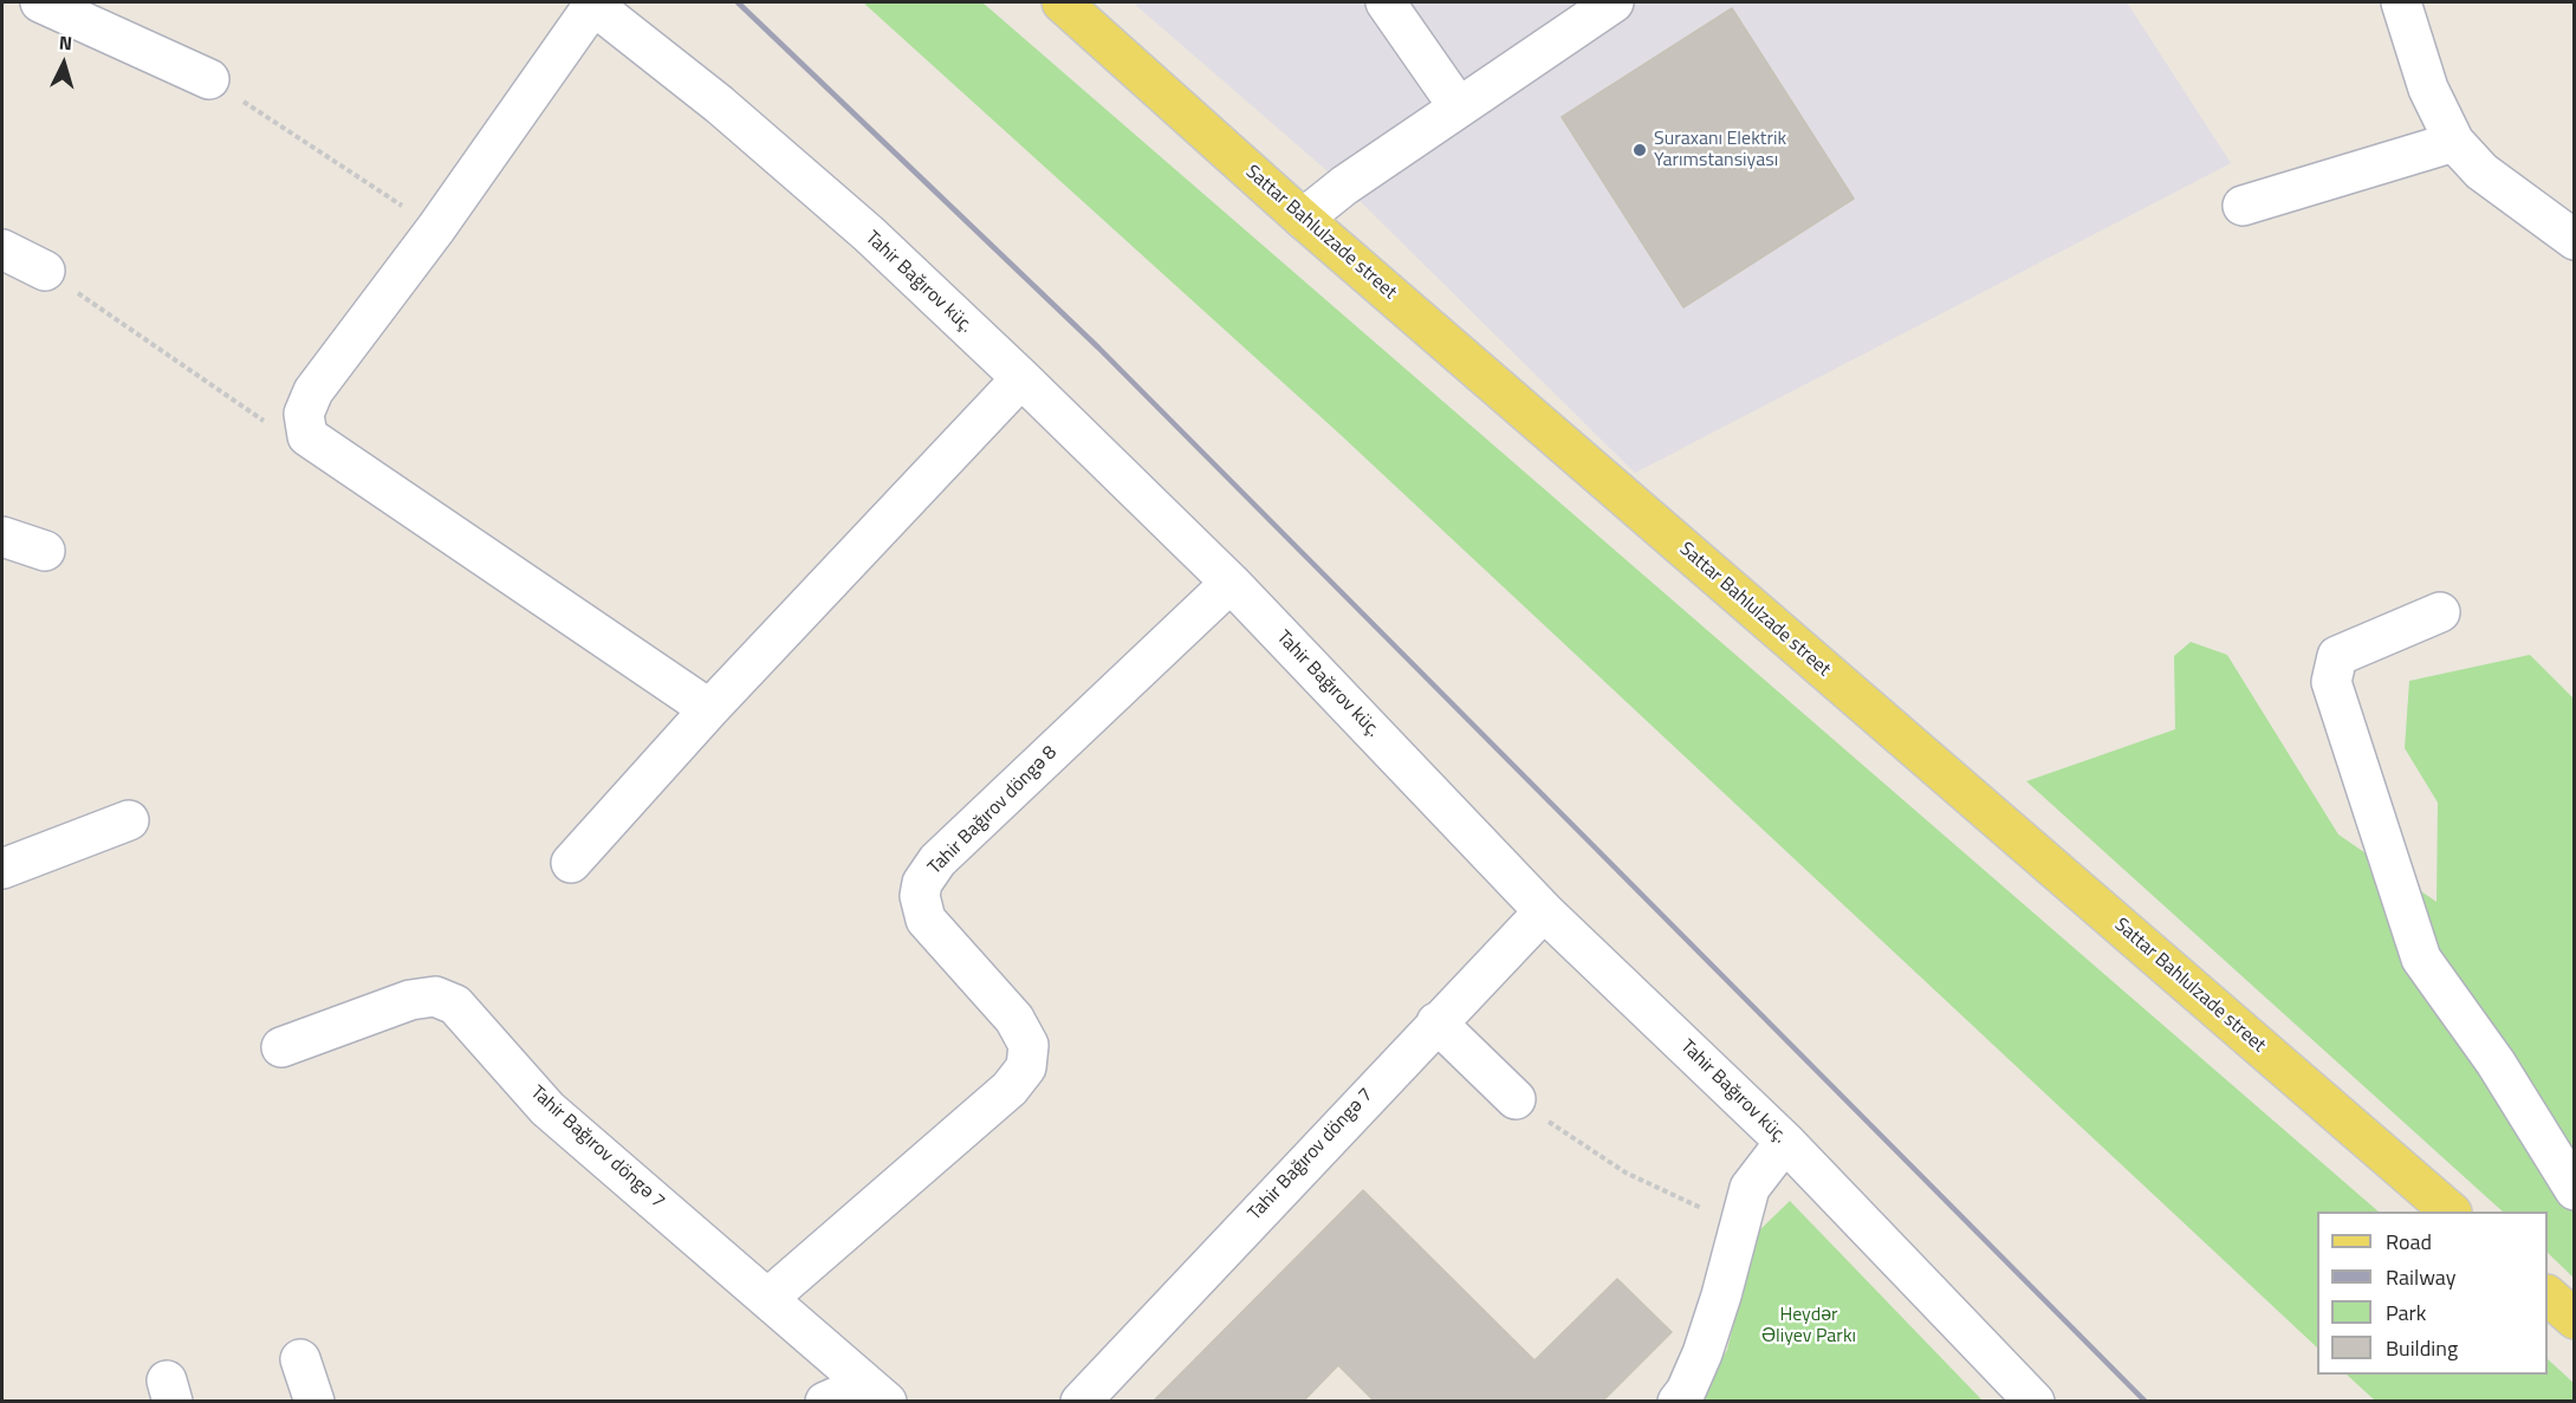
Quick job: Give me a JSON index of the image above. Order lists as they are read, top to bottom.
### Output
{
  "streets": {
    "main road": ["Sattar Bahlulzade street"],
    "street": ["Tahir Bağırov küç.", "Tahir Bağırov döngə 8", "Tahir Bağırov döngə 7"]
  },
  "crossings": [
    ["Tahir Bağırov küç.", "Tahir Bağırov döngə 8"],
    ["Tahir Bağırov küç.", "Tahir Bağırov döngə 7"],
    ["Tahir Bağırov döngə 8", "Tahir Bağırov döngə 7"]
  ],
  "parks": ["Heydər Əliyev Parkı"],
  "places": ["Suraxanı Elektrik Yarımstansiyası"],
  "legend": [
    "Road",
    "Railway",
    "Park",
    "Building"
  ],
  "north": "top"
}
